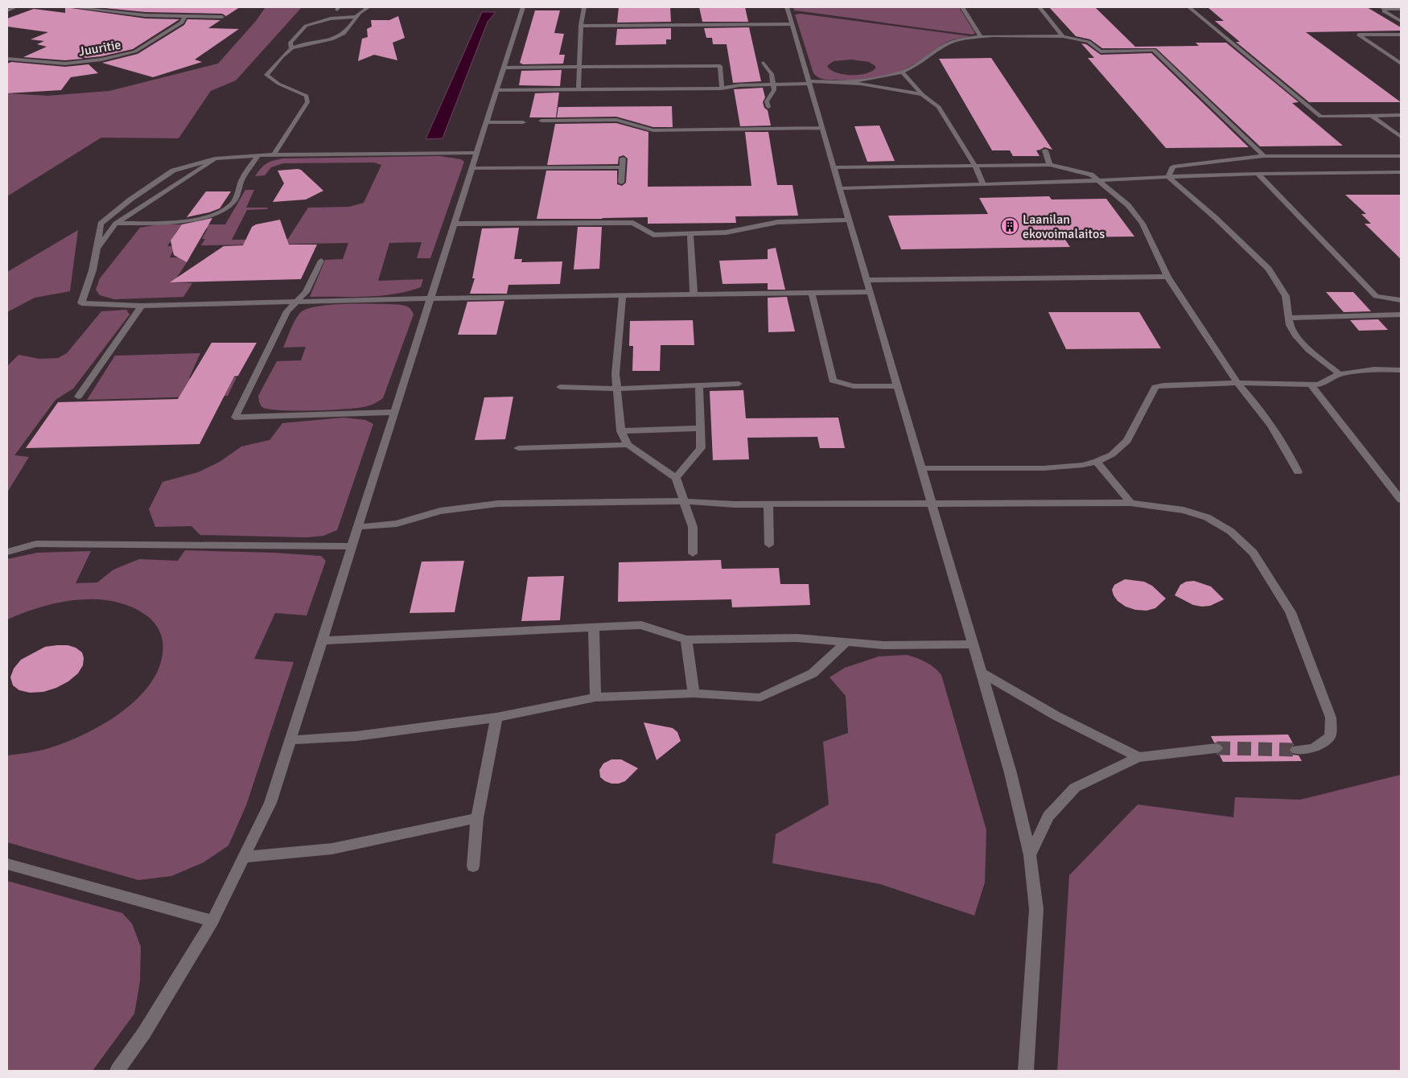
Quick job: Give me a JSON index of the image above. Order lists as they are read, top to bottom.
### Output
{
  "streets": {
    "street": ["Juuritie"]
  },
  "places": {
    "building": ["Laanilan ekovoimalaitos"]
  }
}
